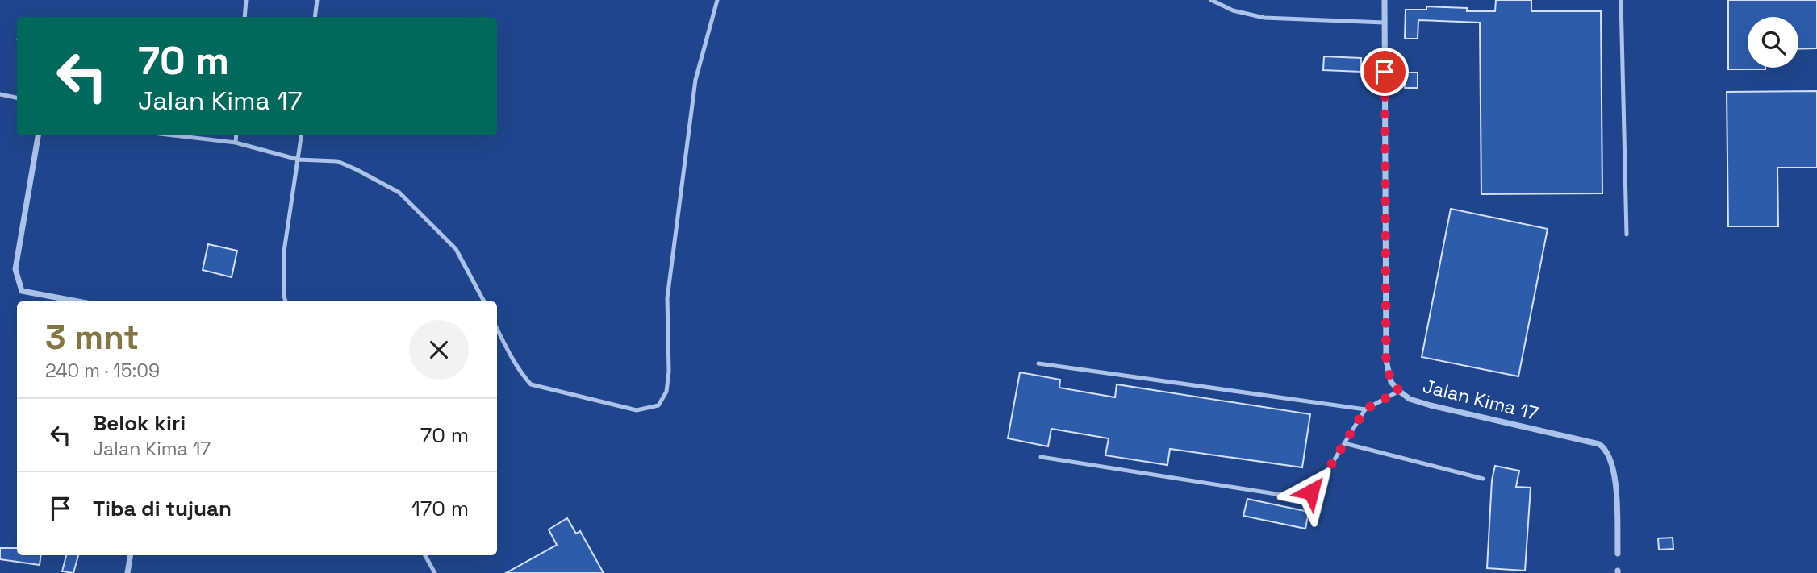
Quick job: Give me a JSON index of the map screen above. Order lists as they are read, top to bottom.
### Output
{
  "streets": {
    "street": ["Jalan Kima 17"]
  },
  "page": {
    "turn": ["70 m", "Jalan Kima 17"],
    "heading": ["3 mnt", "240 m · 15:09"],
    "list": [
      {
        "name": "Belok kiri",
        "note": "Jalan Kima 17",
        "value": "70 m"
      },
      {
        "name": "Tiba di tujuan",
        "value": "170 m"
      }
    ]
  }
}
